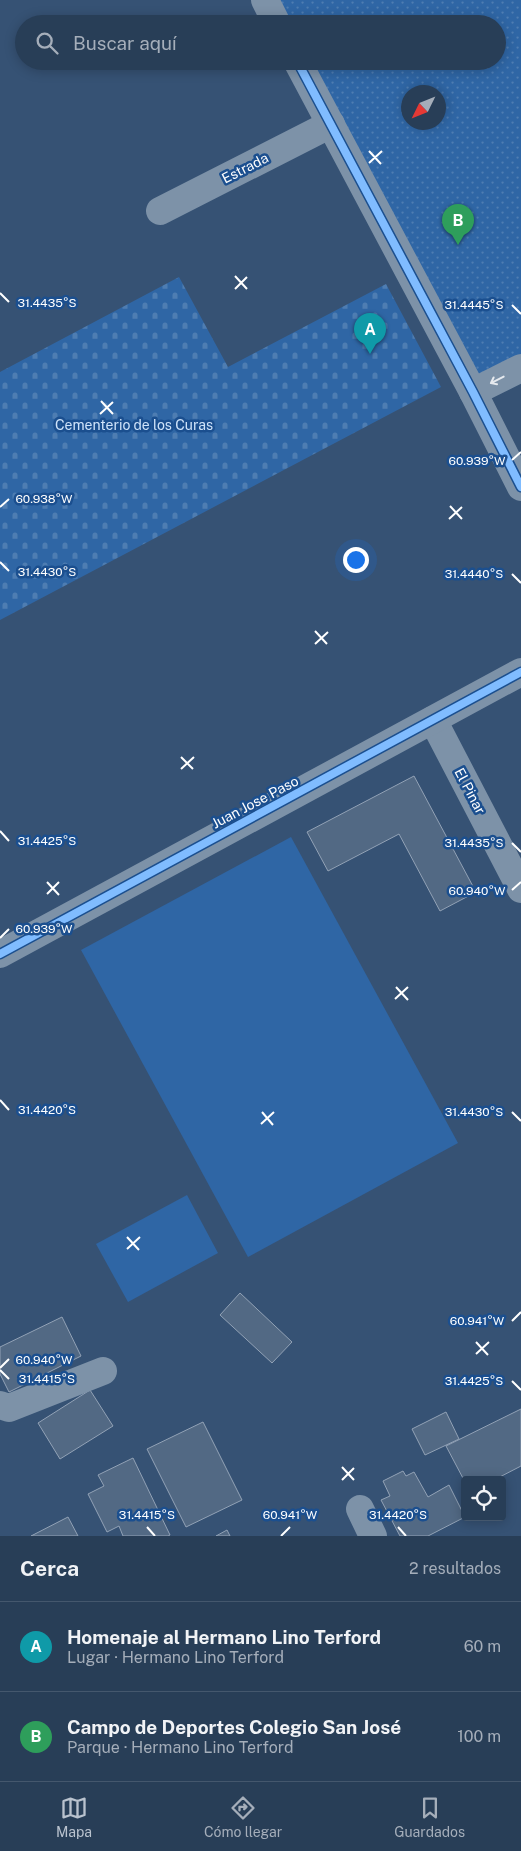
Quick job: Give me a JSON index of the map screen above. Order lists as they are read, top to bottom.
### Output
{
  "streets": {
    "street": ["Estrada", "El Pinar", "Juan Jose Paso"]
  },
  "crossings": [
    ["El Pinar", "Juan Jose Paso"]
  ],
  "parks": ["Cementerio de los Curas"],
  "north": "bottom left",
  "page": {
    "search": "Buscar aquí",
    "pins": ["B", "A"],
    "heading": ["Cerca", "2 resultados"],
    "list": [
      {
        "mark": "A",
        "name": "Homenaje al Hermano Lino Terford",
        "note": "Lugar · Hermano Lino Terford",
        "value": "60 m"
      },
      {
        "mark": "B",
        "name": "Campo de Deportes Colegio San José",
        "note": "Parque · Hermano Lino Terford",
        "value": "100 m"
      }
    ],
    "nav": ["Mapa", "Cómo llegar", "Guardados"]
  },
  "coordinates": [
    "31.4435°S",
    "31.4445°S",
    "60.939°W",
    "60.938°W",
    "31.4430°S",
    "31.4440°S",
    "31.4425°S",
    "60.940°W",
    "31.4420°S",
    "60.941°W",
    "31.4415°S"
  ]
}
